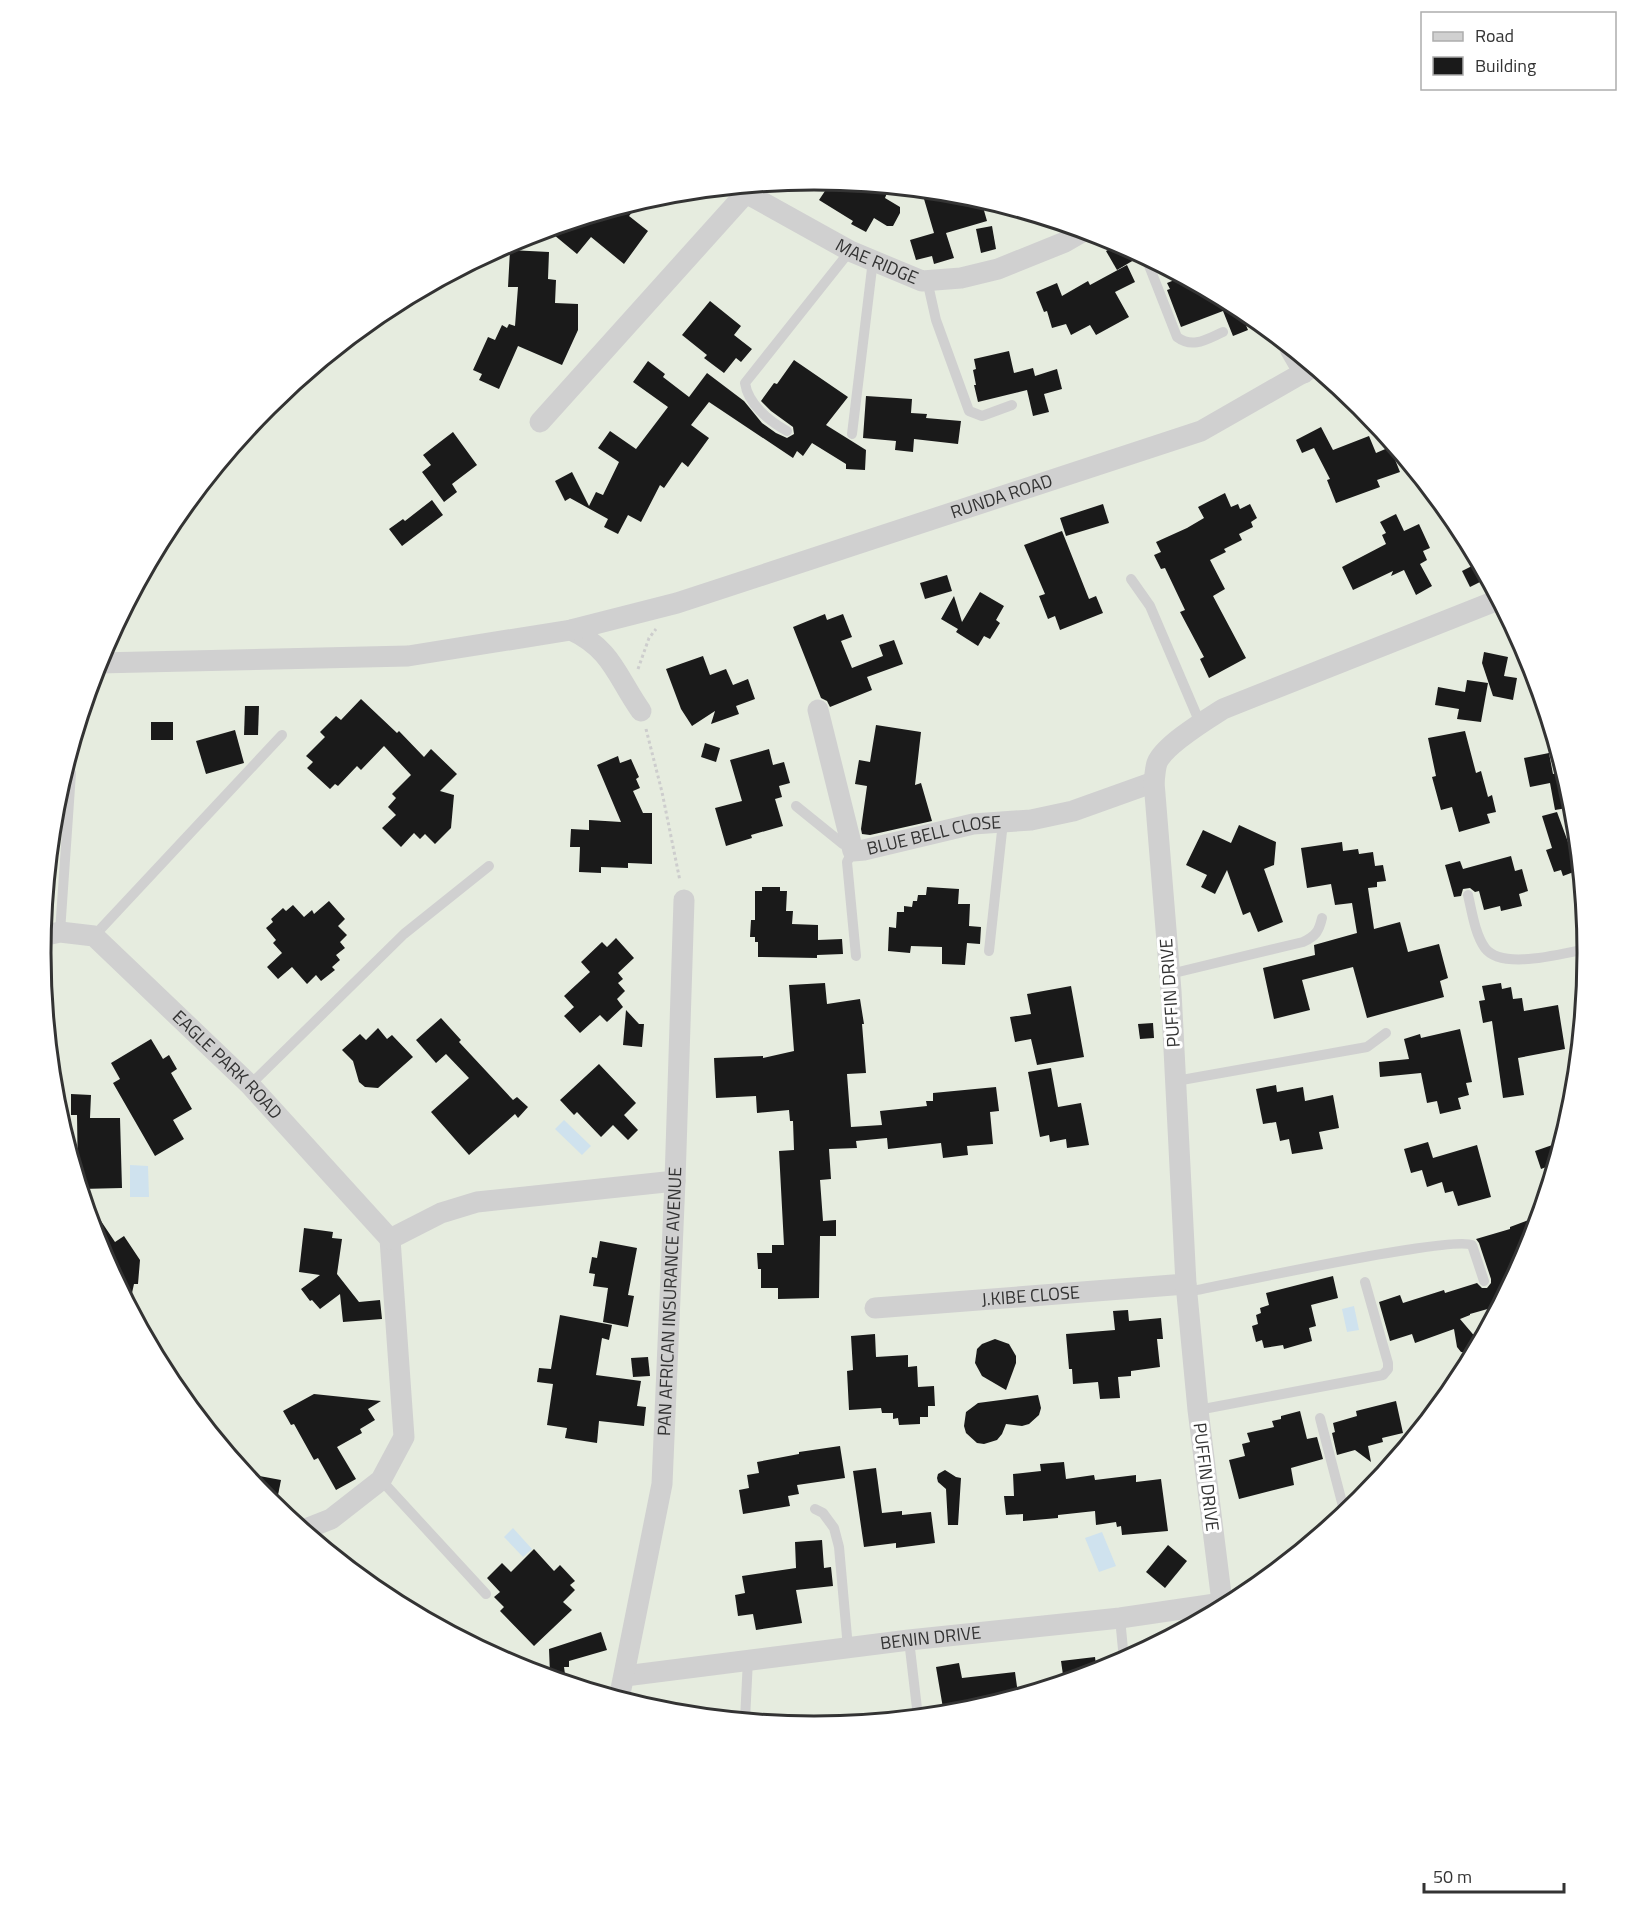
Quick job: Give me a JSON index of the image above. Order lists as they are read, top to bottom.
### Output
{
  "streets": {
    "street": [
      "MAE RIDGE",
      "RUNDA ROAD",
      "BLUE BELL CLOSE",
      "PUFFIN DRIVE",
      "EAGLE PARK ROAD",
      "J.KIBE CLOSE",
      "PAN AFRICAN INSURANCE AVENUE",
      "BENIN DRIVE"
    ]
  },
  "crossings": [
    ["BLUE BELL CLOSE", "PUFFIN DRIVE"],
    ["PUFFIN DRIVE", "J.KIBE CLOSE"],
    ["PAN AFRICAN INSURANCE AVENUE", "BENIN DRIVE"]
  ],
  "legend": ["Road", "Building"],
  "scale_bar": "50 m"
}
